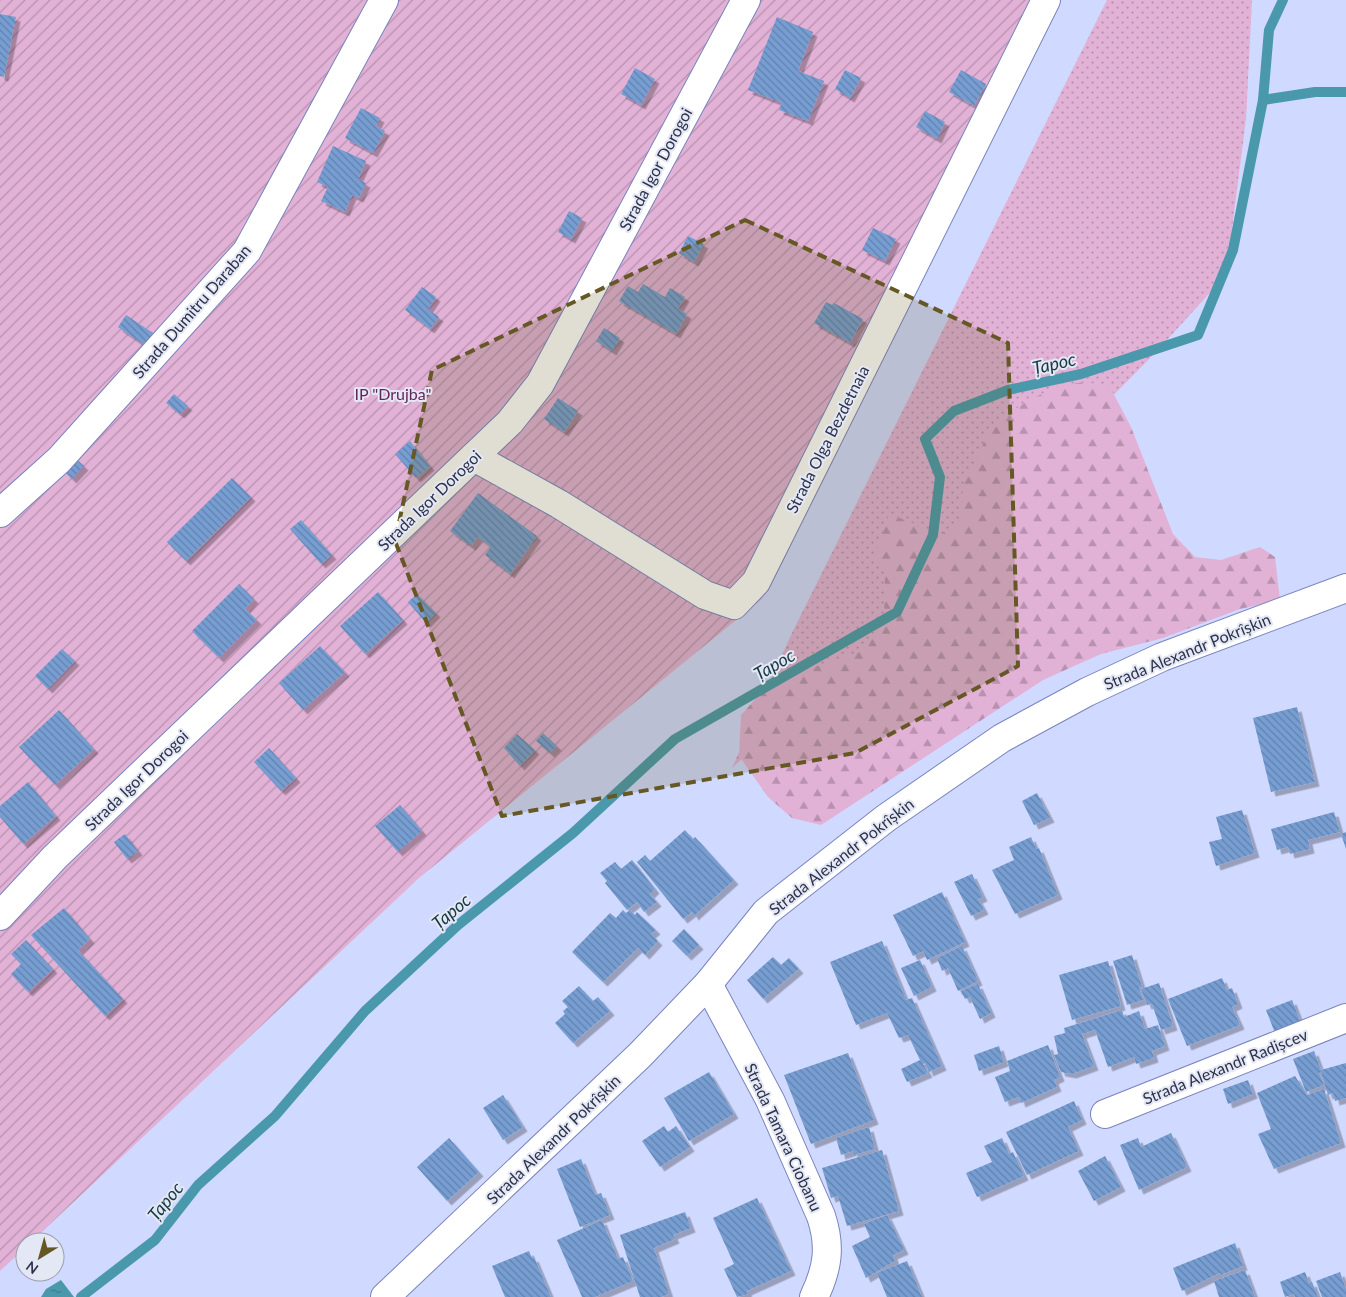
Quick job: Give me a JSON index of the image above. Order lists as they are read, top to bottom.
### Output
{
  "streets": {
    "street": [
      "Strada Igor Dorogoi",
      "Strada Dumitru Daraban",
      "Strada Olga Bezdetnaia",
      "Strada Alexandr Pokrîșkin",
      "Strada Alexandr Radișcev",
      "Strada Tamara Ciobanu"
    ]
  },
  "crossings": [
    ["Strada Igor Dorogoi", "Strada Olga Bezdetnaia"],
    ["Strada Alexandr Pokrîșkin", "Strada Tamara Ciobanu"]
  ],
  "water": ["Țapoc"],
  "parks": ["IP \"Drujba\""],
  "north": "bottom left"
}
